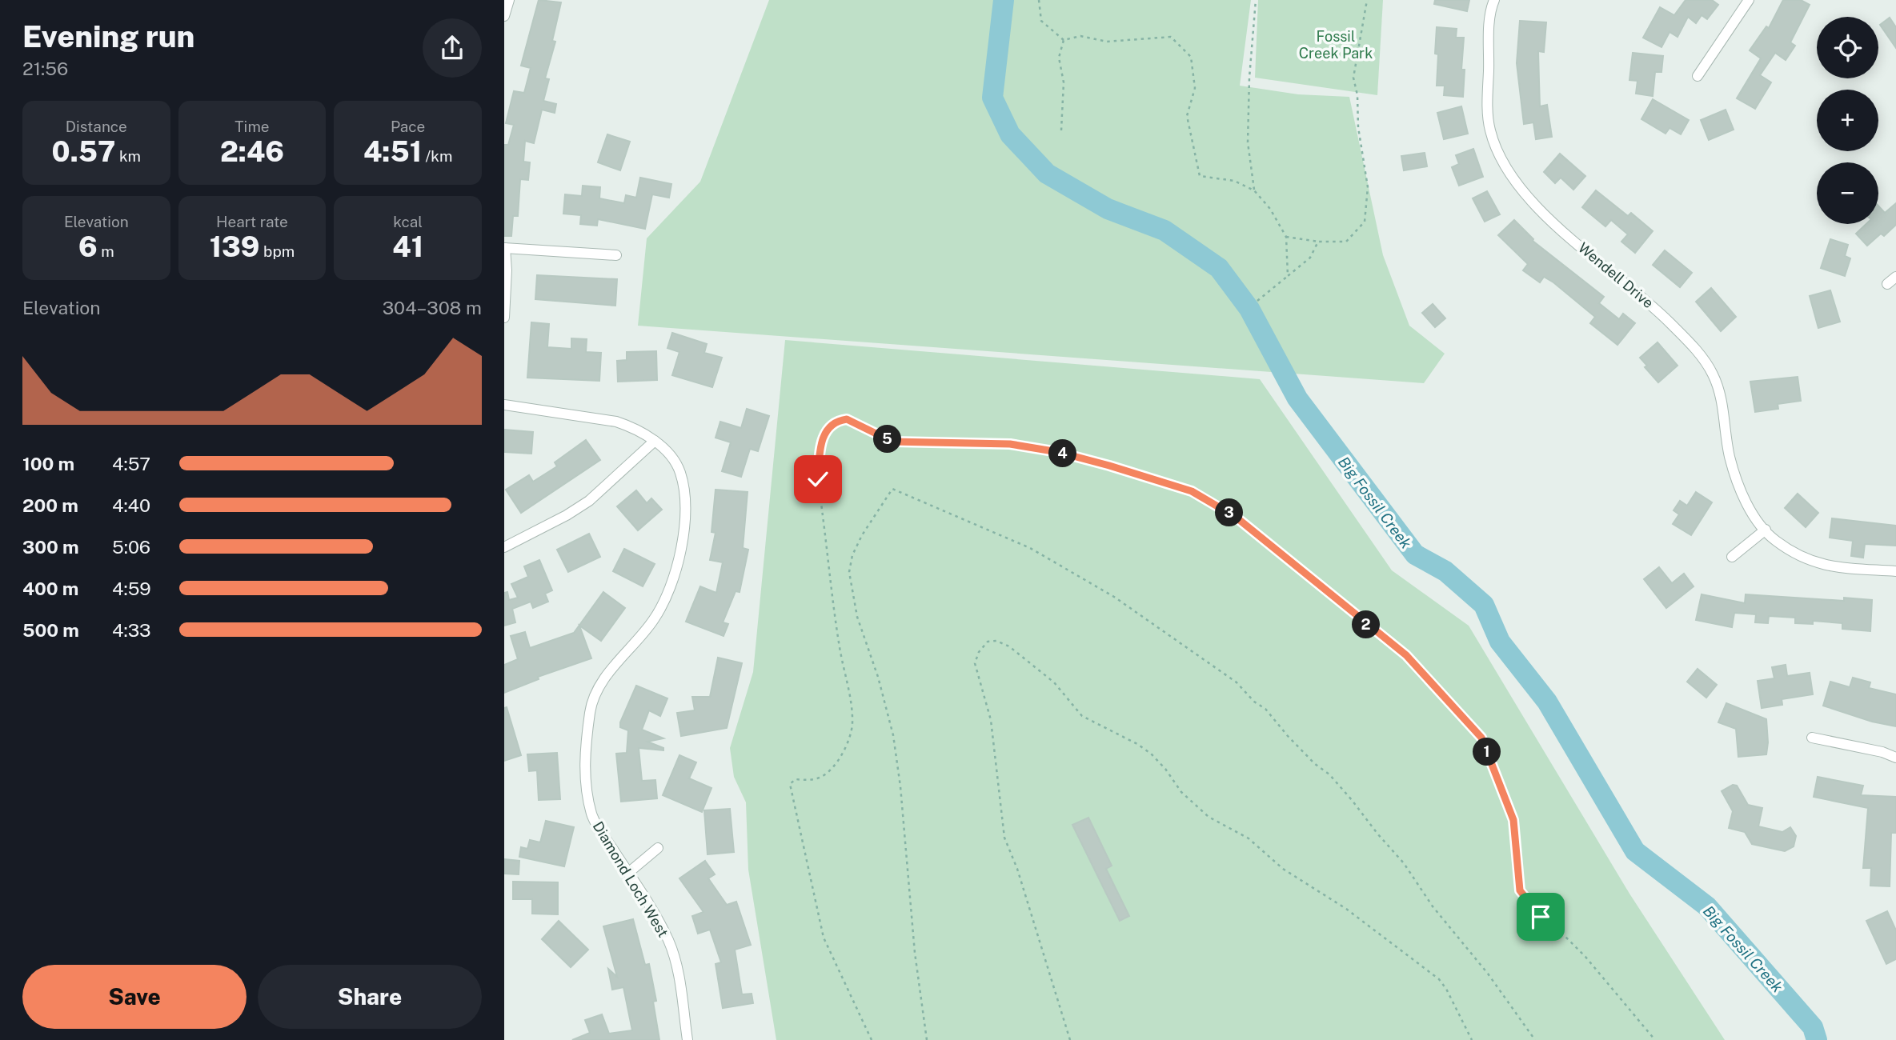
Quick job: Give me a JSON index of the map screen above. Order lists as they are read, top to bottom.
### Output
{
  "streets": {
    "street": ["Wendell Drive", "Diamond Loch West"]
  },
  "water": ["Big Fossil Creek"],
  "parks": ["Fossil Creek Park"],
  "page": {
    "heading": ["Evening run", "21:56"],
    "map_buttons": ["+", "−"],
    "stats": [
      ["Distance", "0.57 km"],
      ["Time", "2:46"],
      ["Pace", "4:51 /km"],
      ["Elevation", "6 m"],
      ["Heart rate", "139 bpm"],
      ["kcal", "41"]
    ],
    "chart": ["Elevation", "304–308 m"],
    "pins": [
      "5",
      "4",
      "3",
      "2",
      "1"
    ],
    "list": [
      {
        "name": "100 m",
        "note": "4:57"
      },
      {
        "name": "200 m",
        "note": "4:40"
      },
      {
        "name": "300 m",
        "note": "5:06"
      },
      {
        "name": "400 m",
        "note": "4:59"
      },
      {
        "name": "500 m",
        "note": "4:33"
      }
    ],
    "buttons": ["Save", "Share"]
  }
}
